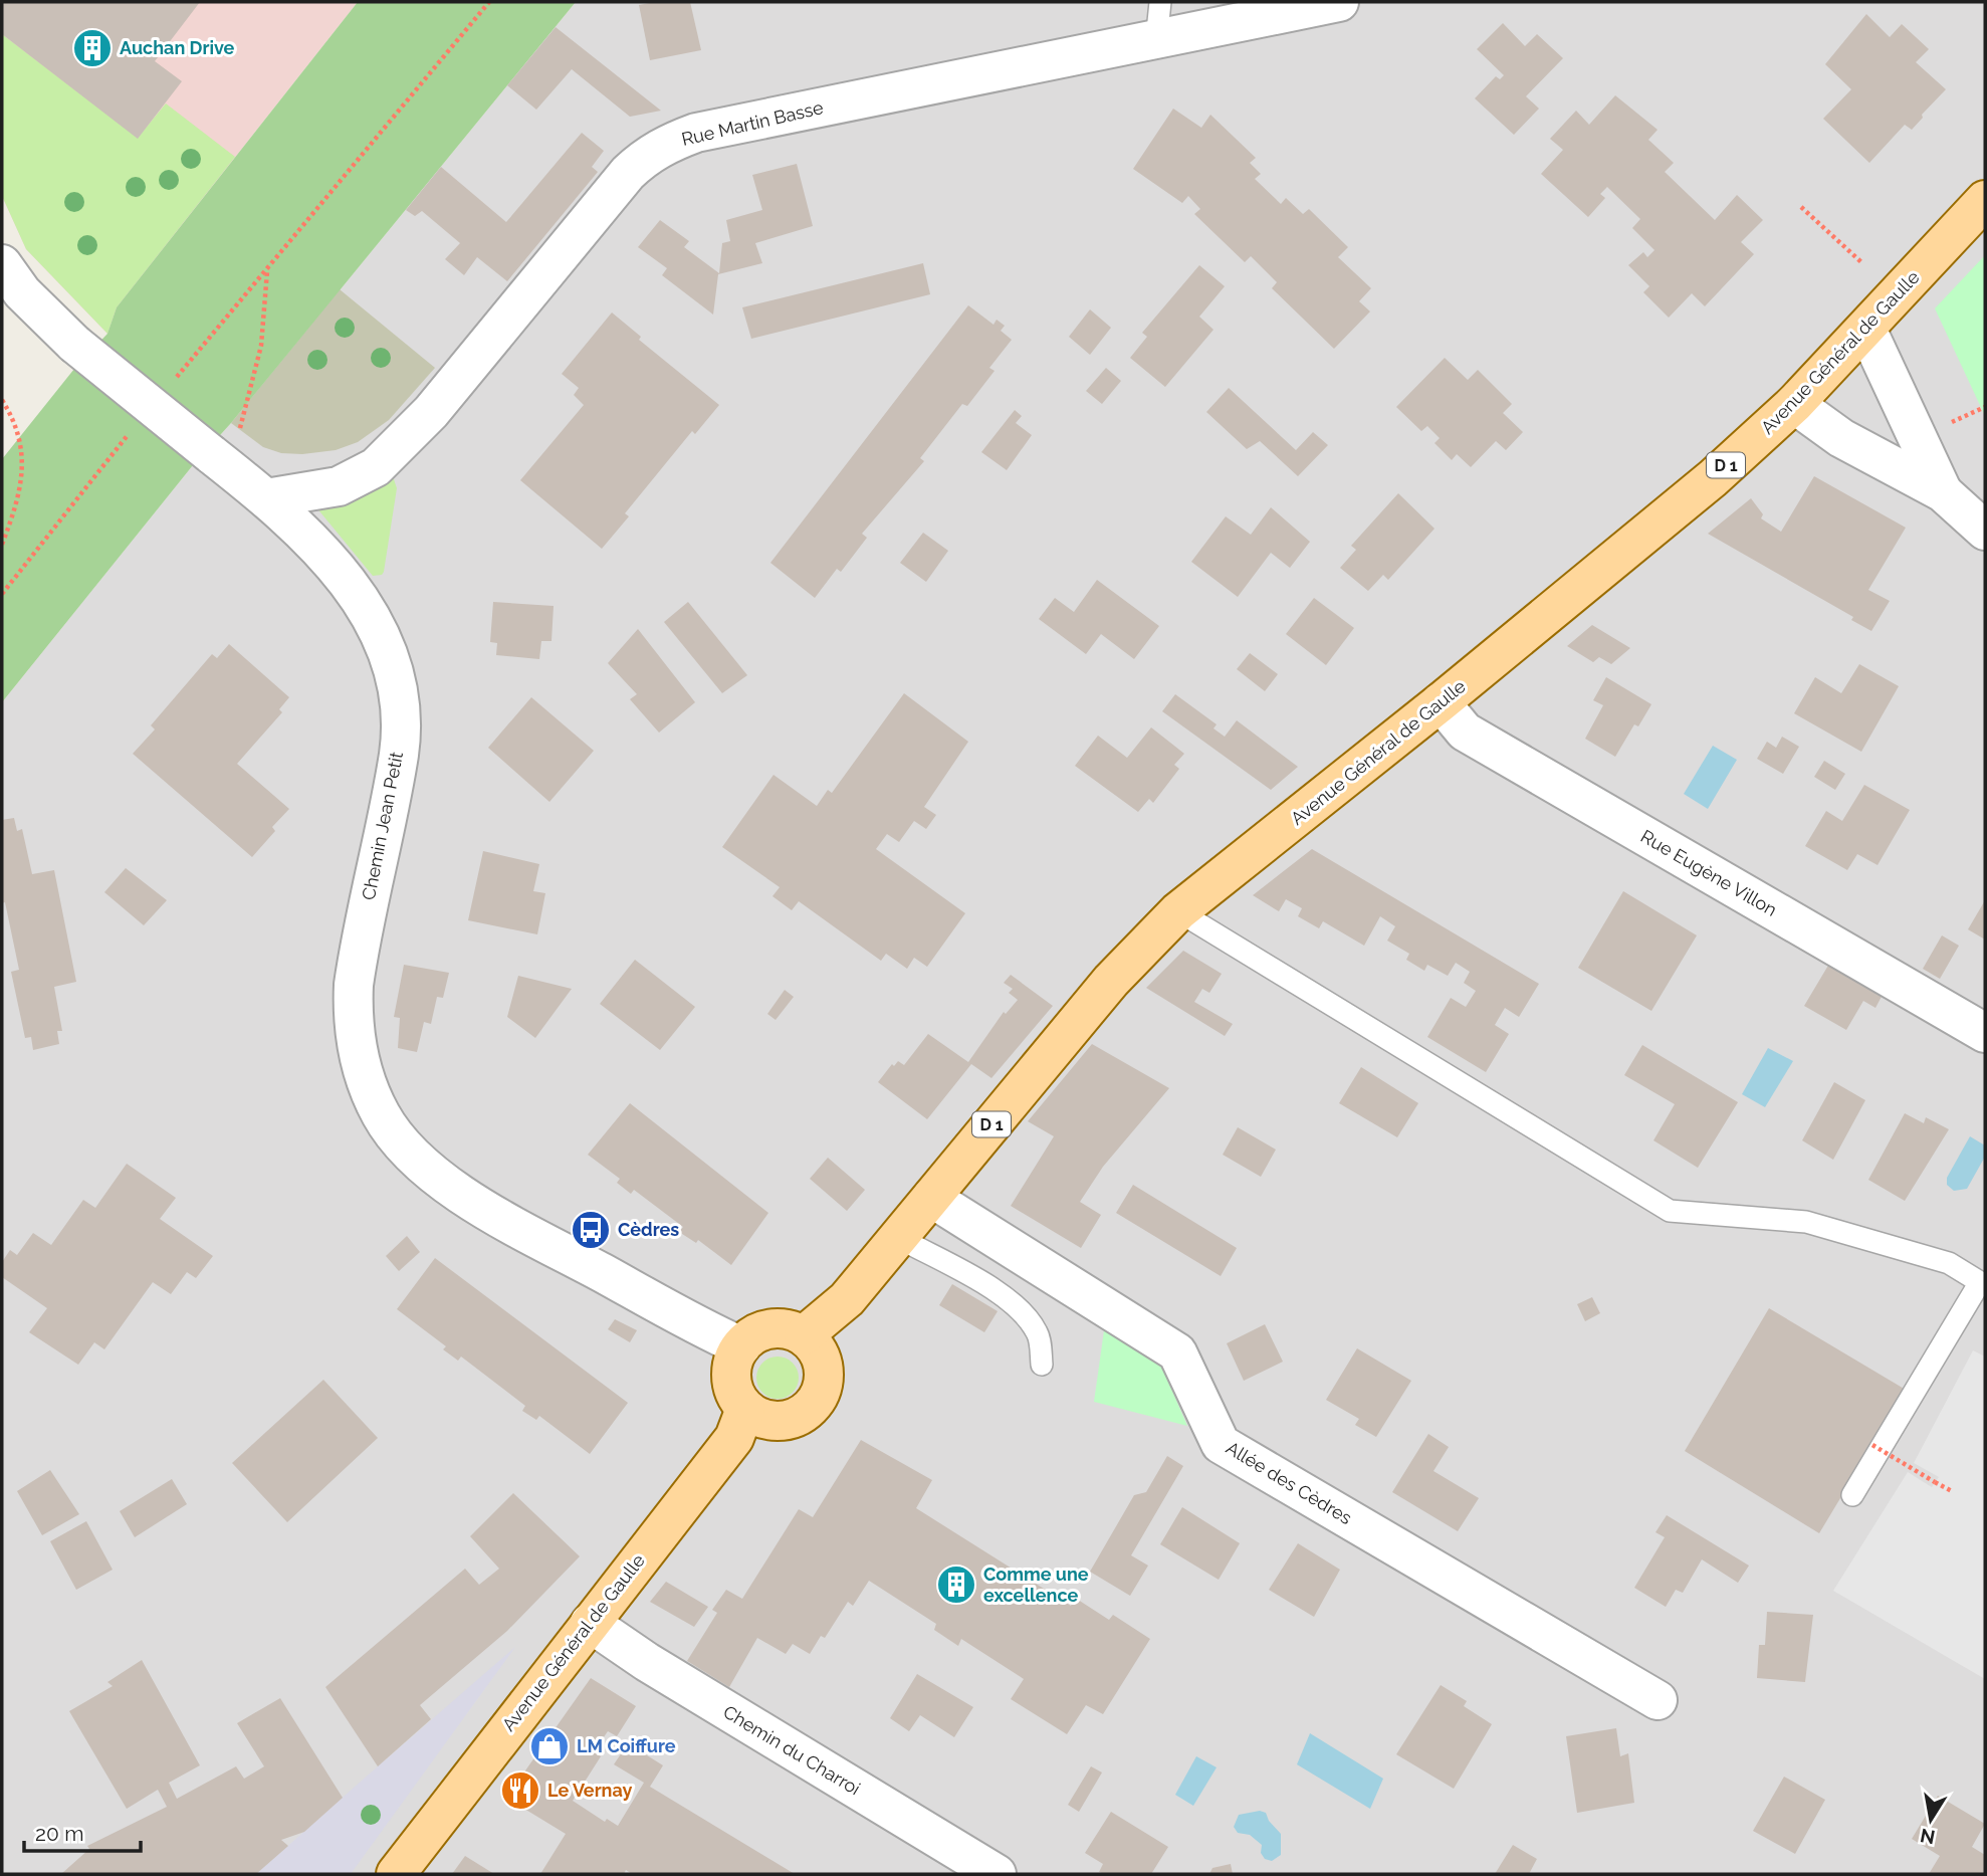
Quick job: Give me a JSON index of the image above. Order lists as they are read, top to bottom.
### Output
{
  "streets": {
    "main road": ["Avenue Général de Gaulle", "D 1"],
    "street": [
      "Rue Martin Basse",
      "Chemin Jean Petit",
      "Rue Eugène Villon",
      "Allée des Cèdres",
      "Chemin du Charroi"
    ]
  },
  "crossings": [
    ["Rue Martin Basse", "Chemin Jean Petit"],
    ["Avenue Général de Gaulle", "Chemin Jean Petit"],
    ["Avenue Général de Gaulle", "Rue Eugène Villon"],
    ["Avenue Général de Gaulle", "Allée des Cèdres"],
    ["Avenue Général de Gaulle", "Chemin du Charroi"]
  ],
  "places": {
    "building": ["Auchan Drive", "Comme une excellence"],
    "bus stop": ["Cèdres"],
    "shop": ["LM Coiffure"],
    "restaurant": ["Le Vernay"]
  },
  "scale_bar": "20 m",
  "north": "bottom"
}
